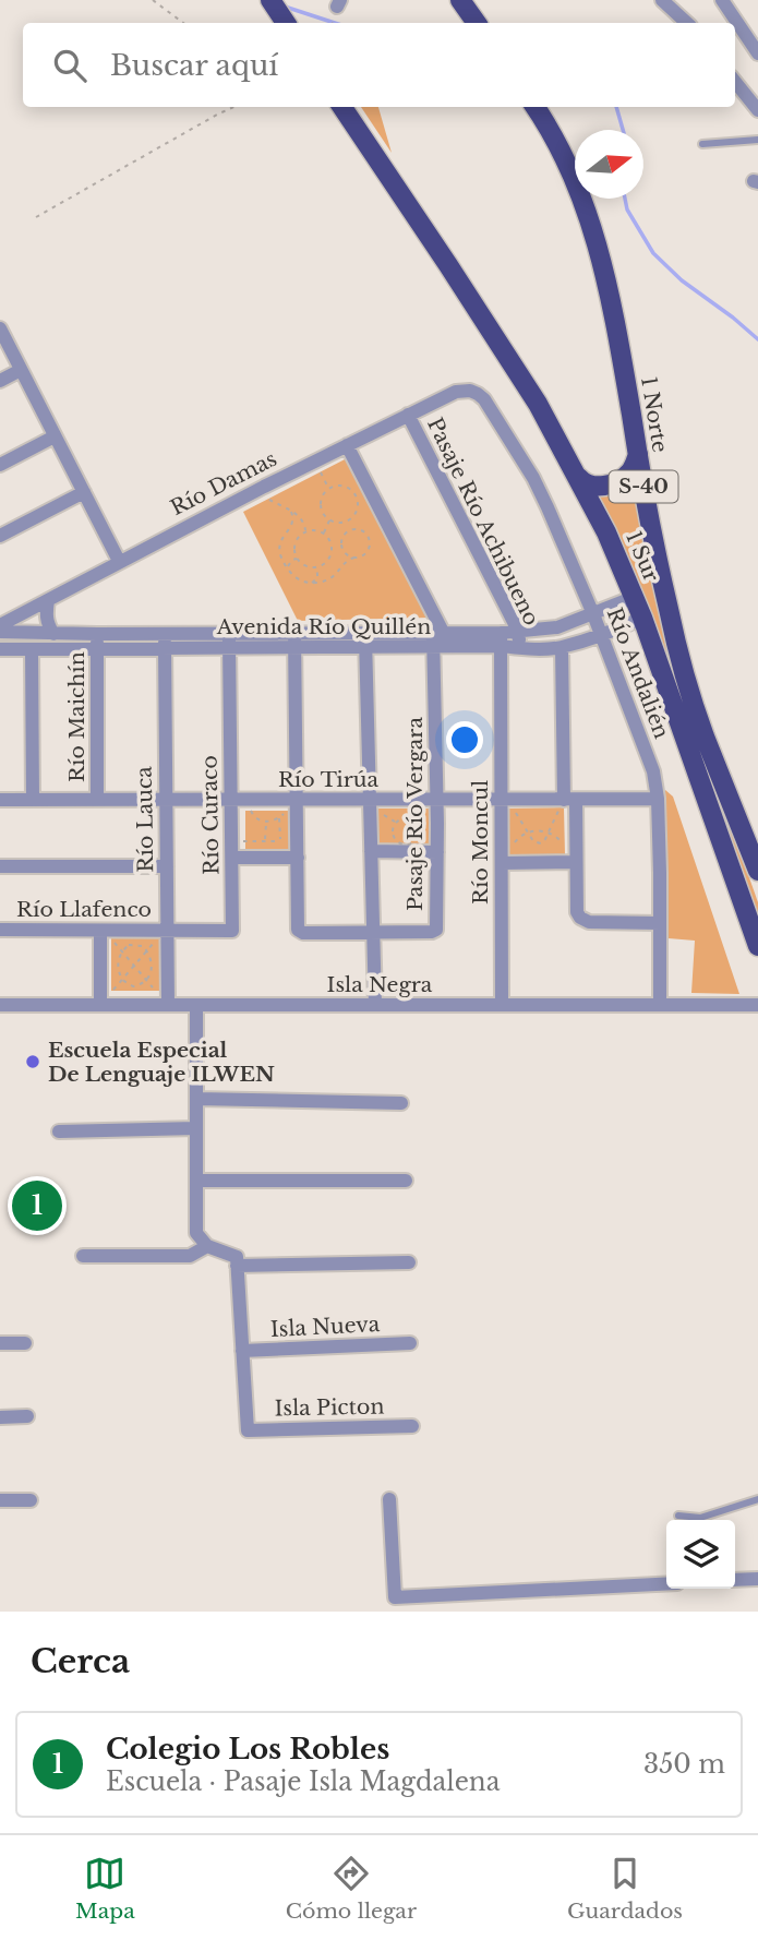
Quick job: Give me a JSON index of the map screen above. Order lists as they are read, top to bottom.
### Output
{
  "streets": {
    "main road": ["1 Norte", "S-40", "1 Sur"],
    "street": [
      "Río Damas",
      "Pasaje Río Achibueno",
      "Avenida Río Quillén",
      "Río Andalién",
      "Río Maichín",
      "Río Tirúa",
      "Pasaje Río Vergara",
      "Río Curaco",
      "Río Lauca",
      "Río Moncul",
      "Río Llafenco",
      "Isla Negra",
      "Isla Nueva",
      "Isla Picton"
    ]
  },
  "crossings": [
    ["Río Damas", "Pasaje Río Achibueno"],
    ["Río Damas", "Río Andalién"],
    ["Pasaje Río Achibueno", "Avenida Río Quillén"],
    ["1 Sur", "Avenida Río Quillén"],
    ["Avenida Río Quillén", "Río Andalién"],
    ["Avenida Río Quillén", "Río Maichín"],
    ["Avenida Río Quillén", "Pasaje Río Vergara"],
    ["Avenida Río Quillén", "Río Curaco"],
    ["Avenida Río Quillén", "Río Lauca"],
    ["Avenida Río Quillén", "Río Moncul"],
    ["Río Andalién", "Río Tirúa"],
    ["Río Andalién", "Isla Negra"],
    ["Río Maichín", "Río Tirúa"],
    ["Río Tirúa", "Pasaje Río Vergara"],
    ["Río Tirúa", "Río Curaco"],
    ["Río Tirúa", "Río Lauca"],
    ["Río Tirúa", "Río Moncul"],
    ["Río Curaco", "Río Lauca"],
    ["Río Curaco", "Río Llafenco"],
    ["Río Lauca", "Río Llafenco"],
    ["Río Lauca", "Isla Negra"],
    ["Río Moncul", "Isla Negra"],
    ["Isla Nueva", "Isla Picton"]
  ],
  "places": ["Escuela Especial De Lenguaje ILWEN"],
  "north": "right",
  "page": {
    "search": "Buscar aquí",
    "pins": "1",
    "heading": "Cerca",
    "list": [
      {
        "mark": "1",
        "name": "Colegio Los Robles",
        "note": "Escuela · Pasaje Isla Magdalena",
        "value": "350 m"
      }
    ],
    "nav": ["Mapa", "Cómo llegar", "Guardados"]
  }
}
